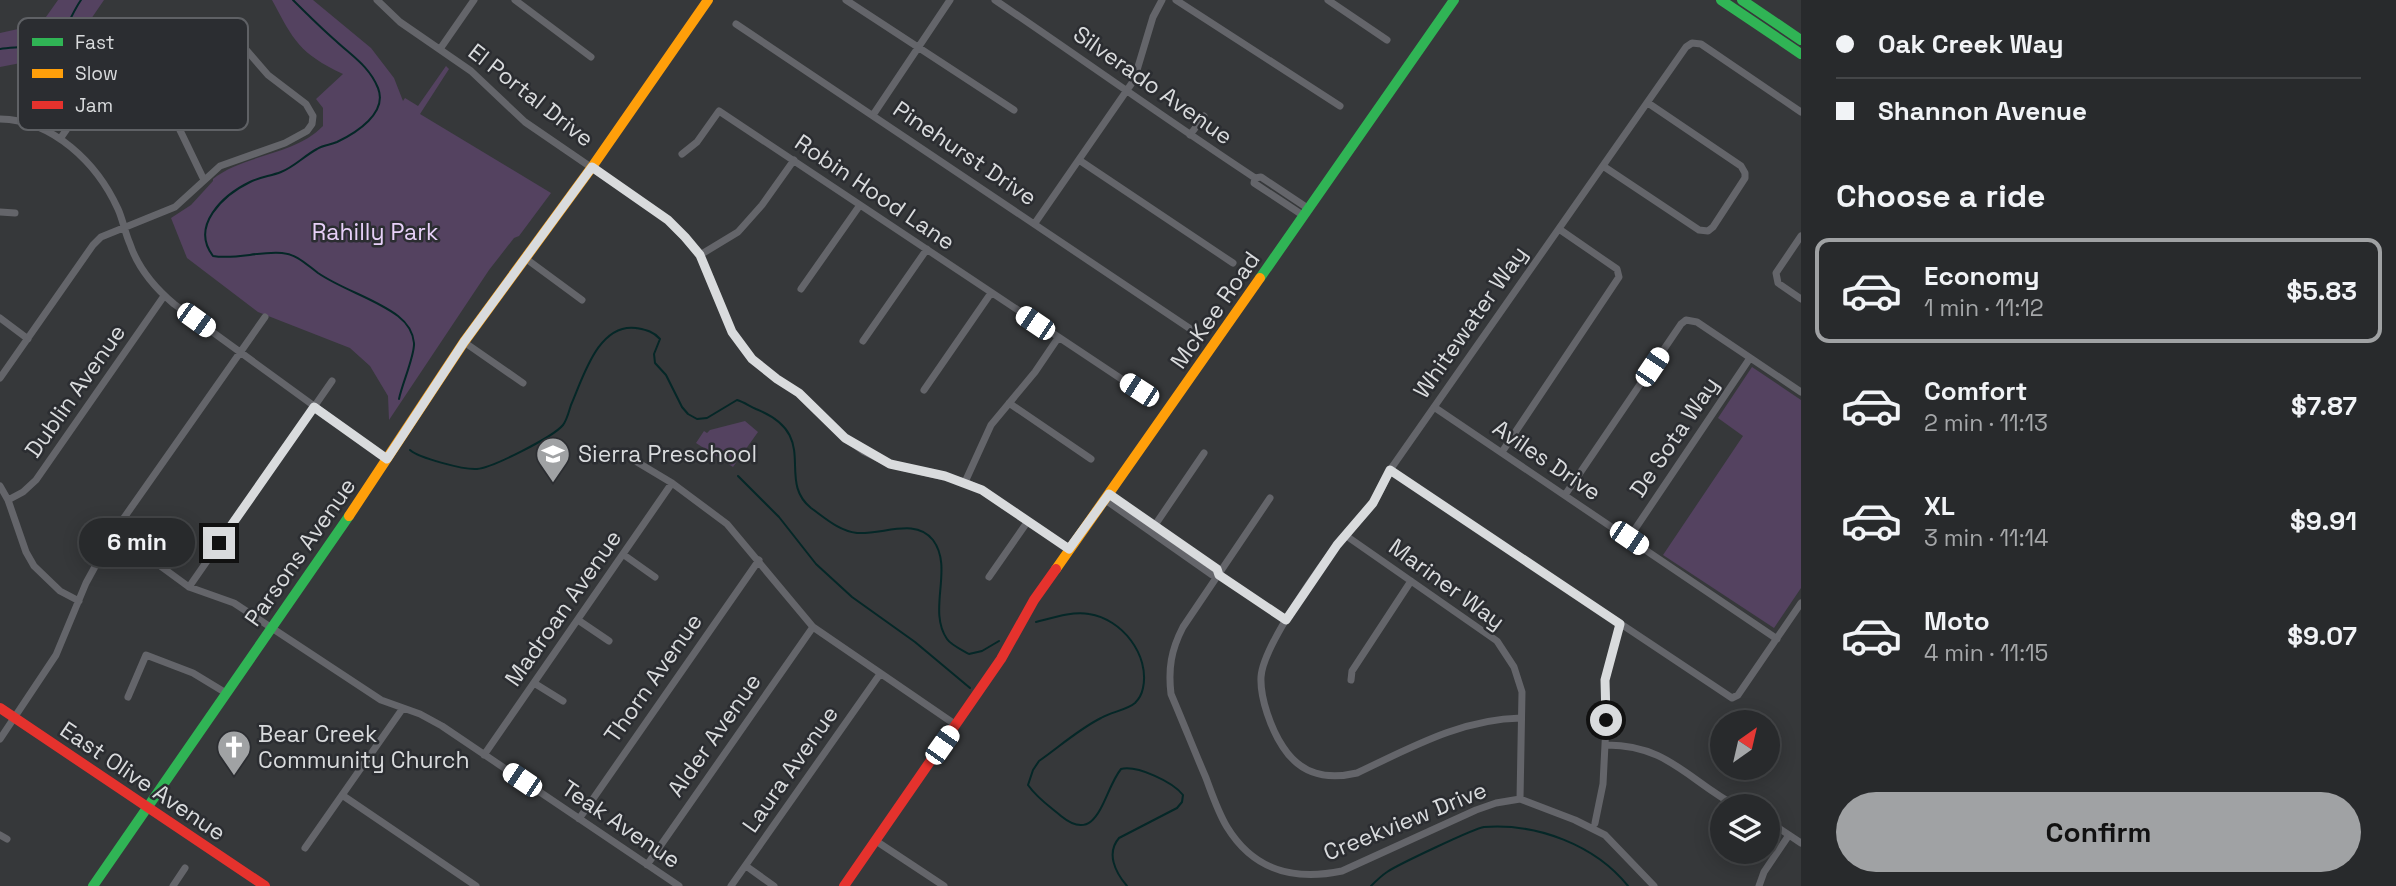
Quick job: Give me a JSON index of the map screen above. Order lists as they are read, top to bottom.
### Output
{
  "streets": {
    "street": [
      "Silverado Avenue",
      "El Portal Drive",
      "Pinehurst Drive",
      "Robin Hood Lane",
      "McKee Road",
      "Whitewater Way",
      "Dublin Avenue",
      "De Sota Way",
      "Aviles Drive",
      "Parsons Avenue",
      "Mariner Way",
      "Madroan Avenue",
      "Thorn Avenue",
      "Alder Avenue",
      "Laura Avenue",
      "East Olive Avenue",
      "Creekview Drive",
      "Teak Avenue"
    ]
  },
  "crossings": [
    ["Silverado Avenue", "McKee Road"],
    ["El Portal Drive", "McKee Road"],
    ["El Portal Drive", "Parsons Avenue"],
    ["Whitewater Way", "Aviles Drive"],
    ["Whitewater Way", "Mariner Way"],
    ["De Sota Way", "Aviles Drive"],
    ["Parsons Avenue", "East Olive Avenue"],
    ["Parsons Avenue", "Teak Avenue"],
    ["Mariner Way", "Creekview Drive"],
    ["Madroan Avenue", "Teak Avenue"],
    ["Thorn Avenue", "Teak Avenue"],
    ["Alder Avenue", "Teak Avenue"]
  ],
  "parks": ["Rahilly Park"],
  "places": {
    "school or university": ["Sierra Preschool"],
    "church": ["Bear Creek Community Church"]
  },
  "legend": ["Fast", "Slow", "Jam"],
  "north": "top right",
  "page": {
    "banner": ["Oak Creek Way", "Shannon Avenue"],
    "heading": "Choose a ride",
    "list": [
      {
        "name": "Economy",
        "note": "1 min · 11:12",
        "value": "$5.83"
      },
      {
        "name": "Comfort",
        "note": "2 min · 11:13",
        "value": "$7.87"
      },
      {
        "name": "XL",
        "note": "3 min · 11:14",
        "value": "$9.91"
      },
      {
        "name": "Moto",
        "note": "4 min · 11:15",
        "value": "$9.07"
      }
    ],
    "bubble": "6 min",
    "buttons": "Confirm"
  }
}
